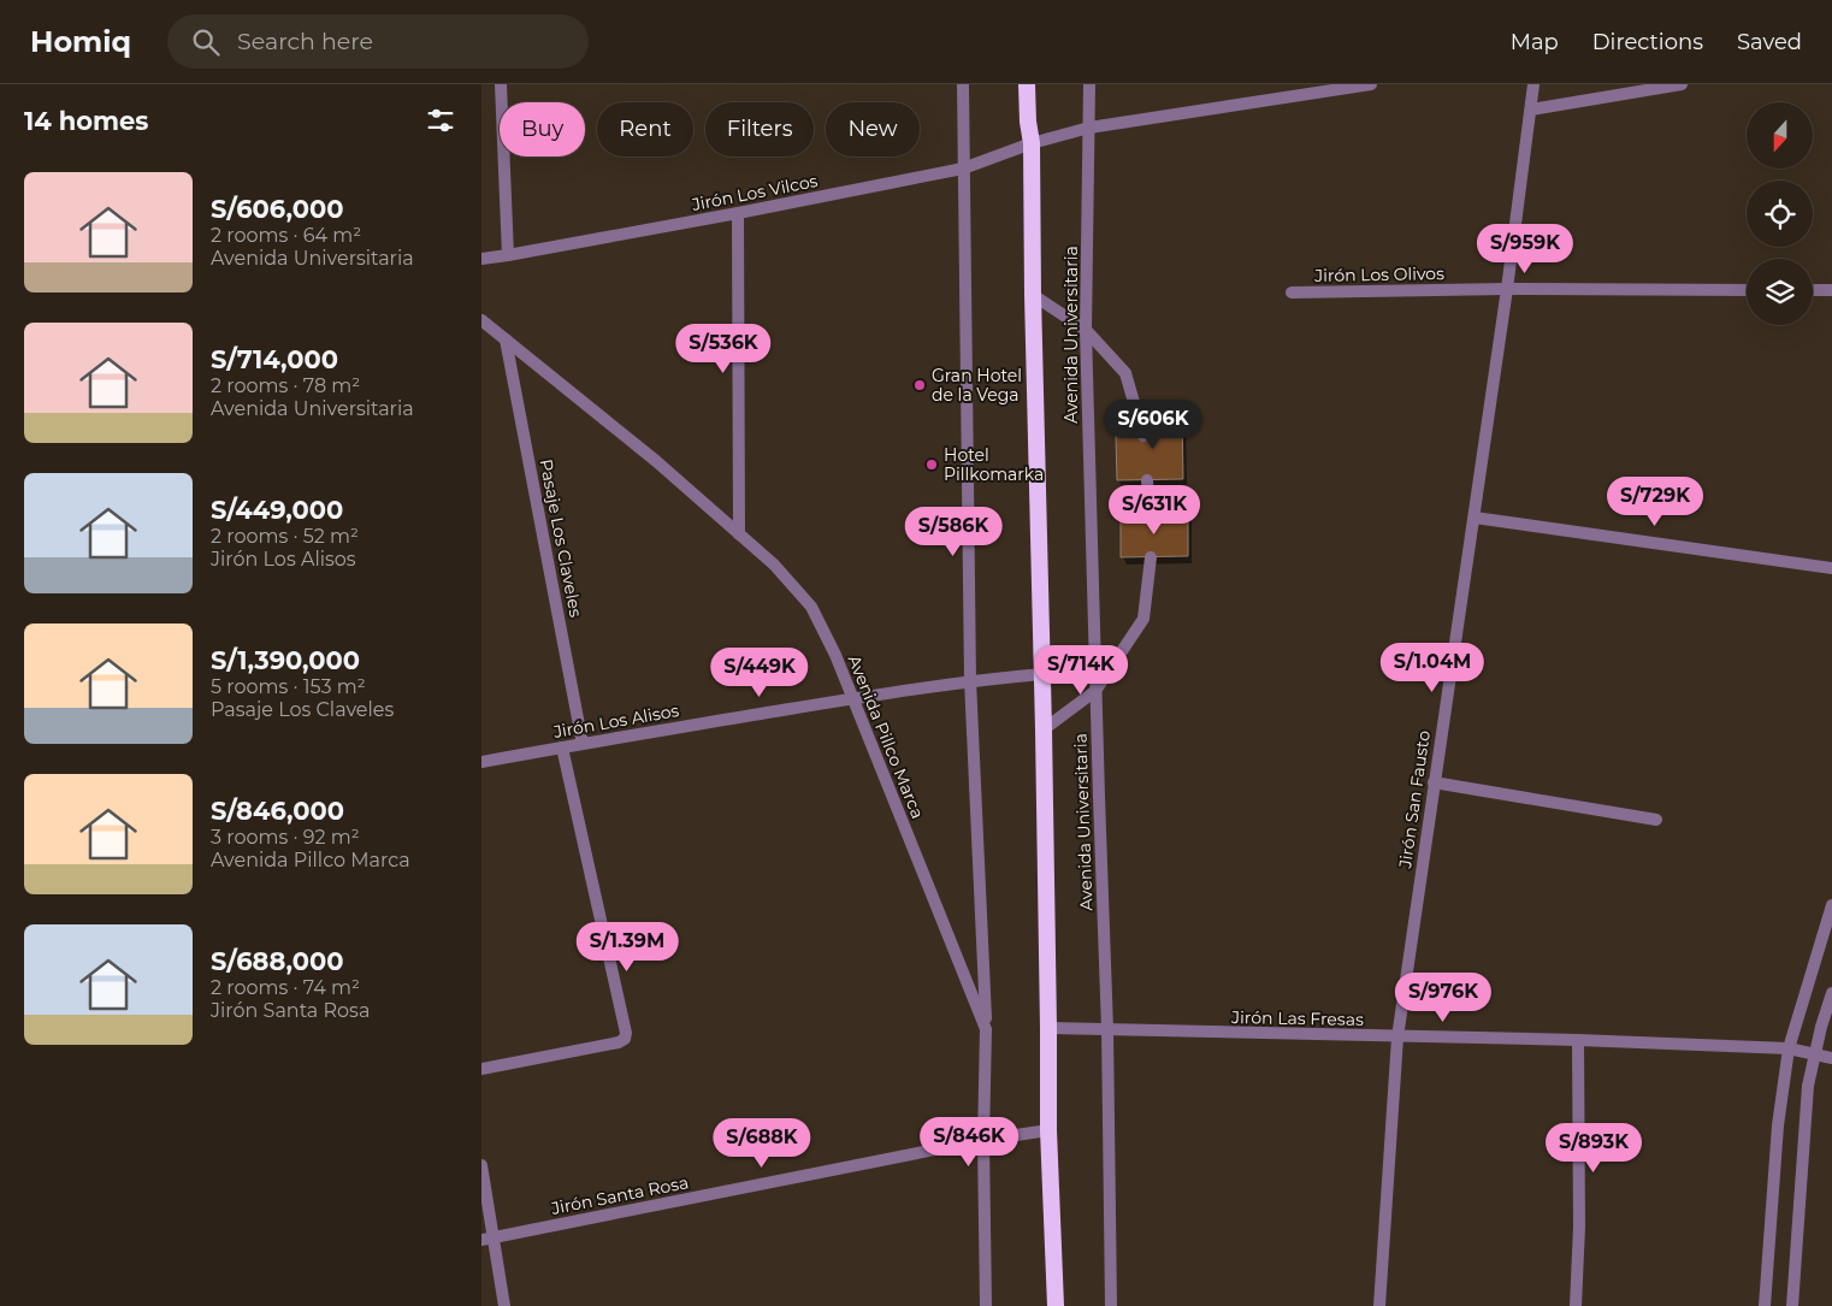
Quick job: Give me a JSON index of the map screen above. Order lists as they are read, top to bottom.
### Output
{
  "streets": {
    "street": [
      "Jirón Los Vilcos",
      "Jirón Los Olivos",
      "Avenida Universitaria",
      "Pasaje Los Claveles",
      "Jirón Los Alisos",
      "Avenida Pillco Marca",
      "Jirón San Fausto",
      "Jirón Las Fresas",
      "Jirón Santa Rosa"
    ]
  },
  "crossings": [
    ["Jirón Los Vilcos", "Avenida Universitaria"],
    ["Jirón Los Olivos", "Jirón San Fausto"],
    ["Avenida Universitaria", "Jirón Las Fresas"],
    ["Pasaje Los Claveles", "Jirón Los Alisos"],
    ["Pasaje Los Claveles", "Avenida Pillco Marca"],
    ["Jirón Los Alisos", "Avenida Pillco Marca"],
    ["Avenida Pillco Marca", "Jirón Santa Rosa"],
    ["Jirón San Fausto", "Jirón Las Fresas"]
  ],
  "places": ["Gran Hotel de la Vega", "Hotel Pillkomarka"],
  "north": "bottom",
  "page": {
    "header": "Homiq",
    "search": "Search here",
    "nav": ["Map", "Directions", "Saved"],
    "heading": "14 homes",
    "chip": [
      "Buy",
      "Rent",
      "Filters",
      "New"
    ],
    "list": [
      {
        "name": "S/606,000",
        "note": "2 rooms · 64 m² · Avenida Universitaria"
      },
      {
        "name": "S/714,000",
        "note": "2 rooms · 78 m² · Avenida Universitaria"
      },
      {
        "name": "S/449,000",
        "note": "2 rooms · 52 m² · Jirón Los Alisos"
      },
      {
        "name": "S/1,390,000",
        "note": "5 rooms · 153 m² · Pasaje Los Claveles"
      },
      {
        "name": "S/846,000",
        "note": "3 rooms · 92 m² · Avenida Pillco Marca"
      },
      {
        "name": "S/688,000",
        "note": "2 rooms · 74 m² · Jirón Santa Rosa"
      }
    ],
    "price": [
      "S/959K",
      "S/536K",
      "S/606K",
      "S/729K",
      "S/631K",
      "S/586K",
      "S/1.04M",
      "S/714K",
      "S/449K",
      "S/1.39M",
      "S/976K",
      "S/846K",
      "S/688K",
      "S/893K"
    ]
  }
}
